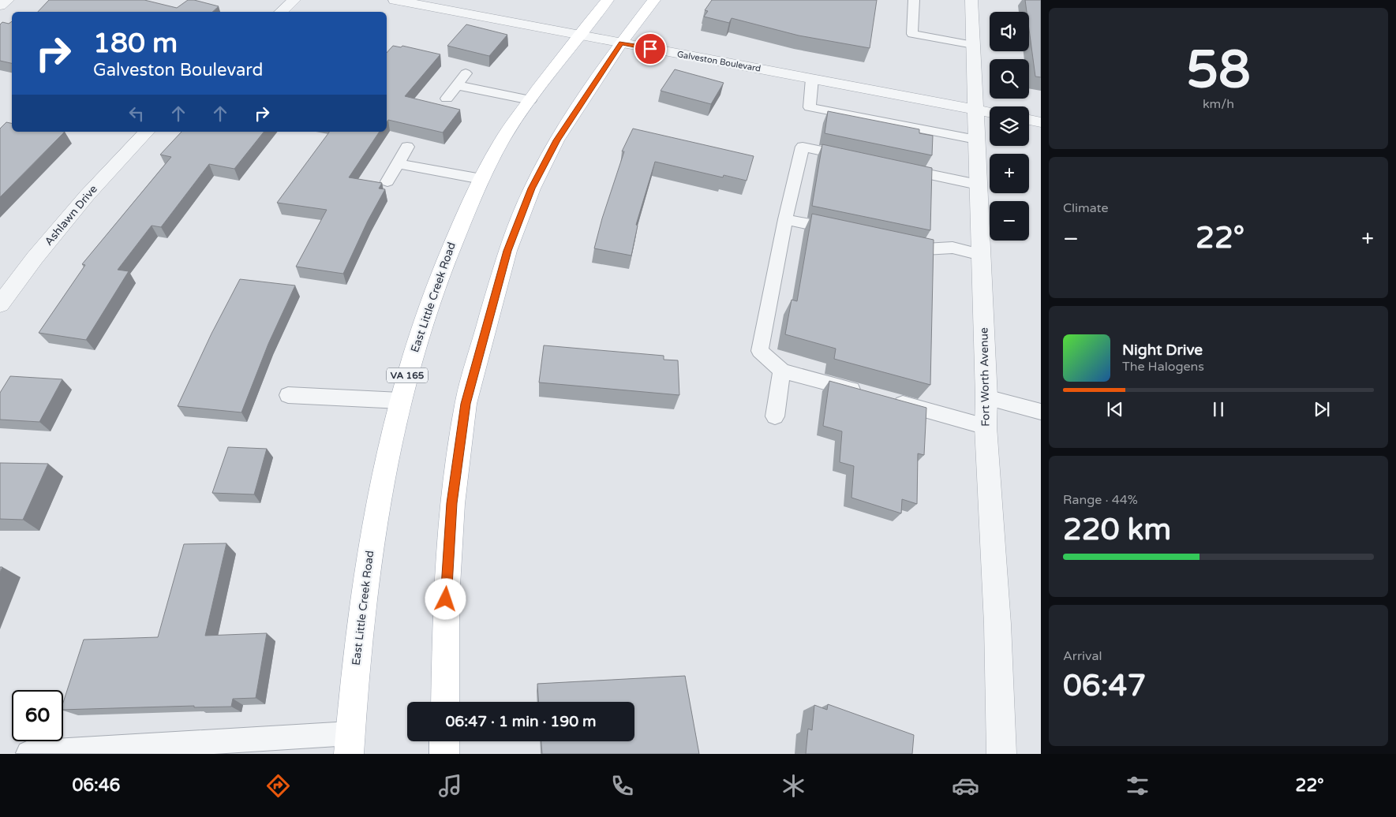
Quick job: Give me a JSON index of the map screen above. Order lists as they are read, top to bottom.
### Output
{
  "streets": {
    "main road": ["East Little Creek Road", "VA 165"],
    "street": ["Galveston Boulevard", "Ashlawn Drive", "Fort Worth Avenue"]
  },
  "crossings": [
    ["Galveston Boulevard", "East Little Creek Road"],
    ["Galveston Boulevard", "Fort Worth Avenue"]
  ],
  "page": {
    "tile": [
      ["58", "km/h"],
      "Climate",
      ["Range · 44%", "220 km"],
      ["Arrival", "06:47"]
    ],
    "map_buttons": ["+", "−"],
    "turn": ["180 m", "Galveston Boulevard"],
    "heat": ["−", "22°", "+"],
    "song": ["Night Drive", "The Halogens"],
    "limit": "60",
    "trip": "06:47 · 1 min · 190 m",
    "tabs": ["06:46", "22°"]
  }
}
